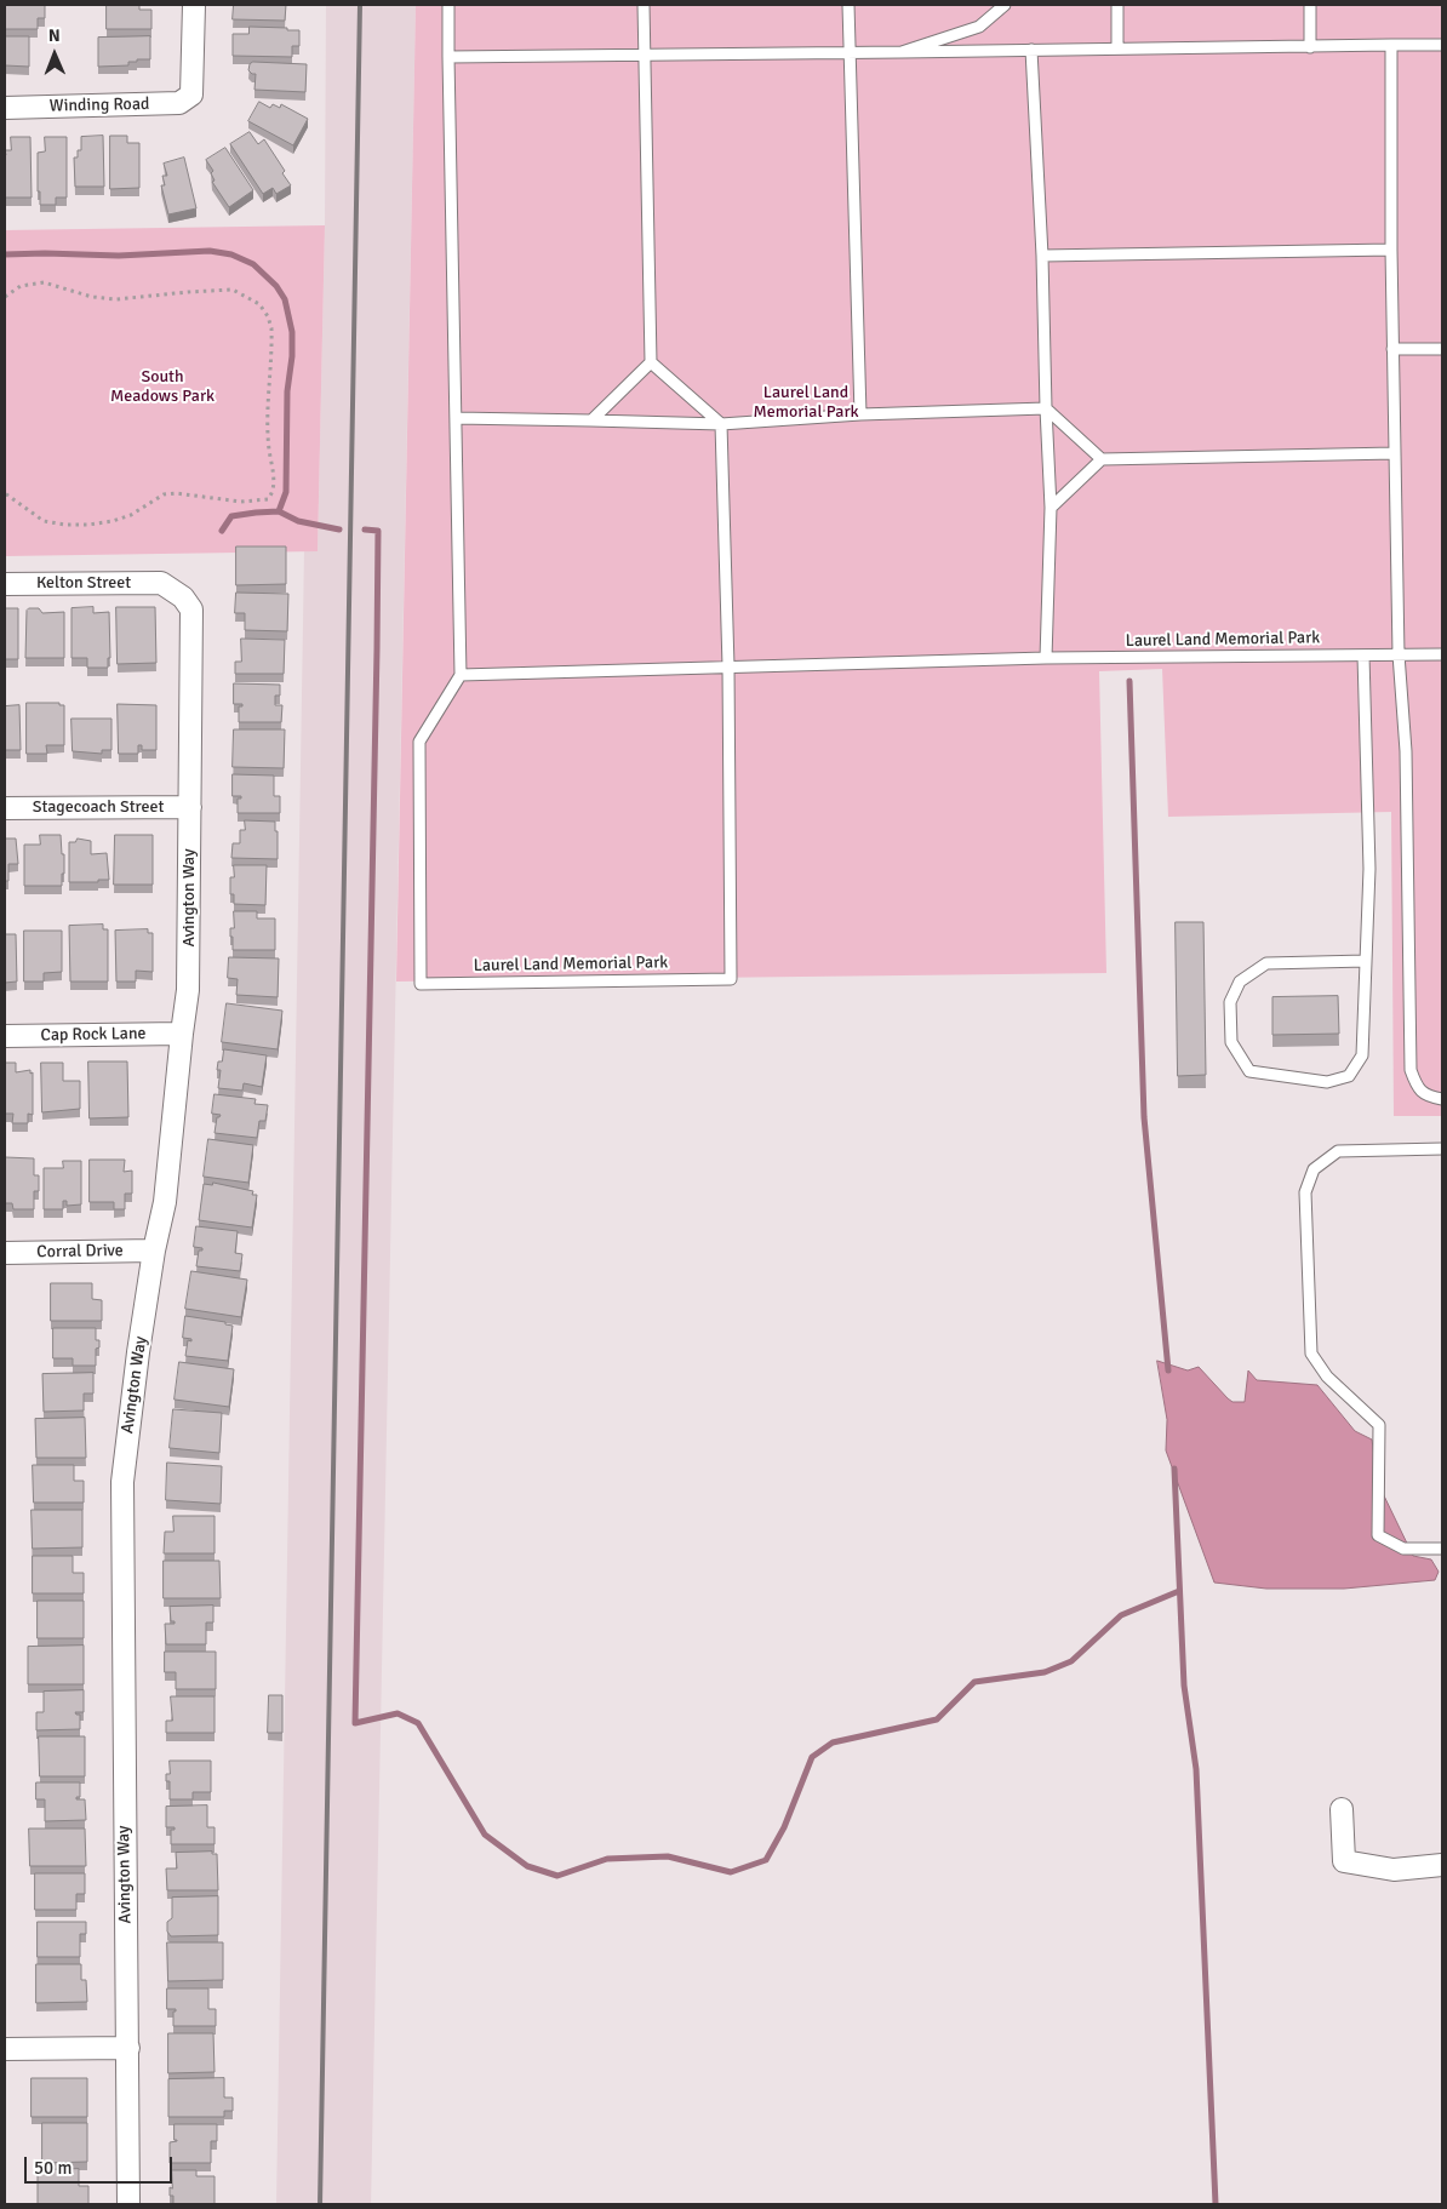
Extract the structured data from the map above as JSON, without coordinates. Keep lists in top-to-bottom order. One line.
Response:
{"streets":{"street":["Winding Road","Kelton Street","Stagecoach Street","Avington Way","Cap Rock Lane","Corral Drive"],"lane":["Laurel Land Memorial Park"]},"crossings":[["Kelton Street","Avington Way"],["Stagecoach Street","Avington Way"],["Avington Way","Cap Rock Lane"],["Avington Way","Corral Drive"]],"parks":["South Meadows Park","Laurel Land Memorial Park"],"scale_bar":"50 m","north":"top"}
